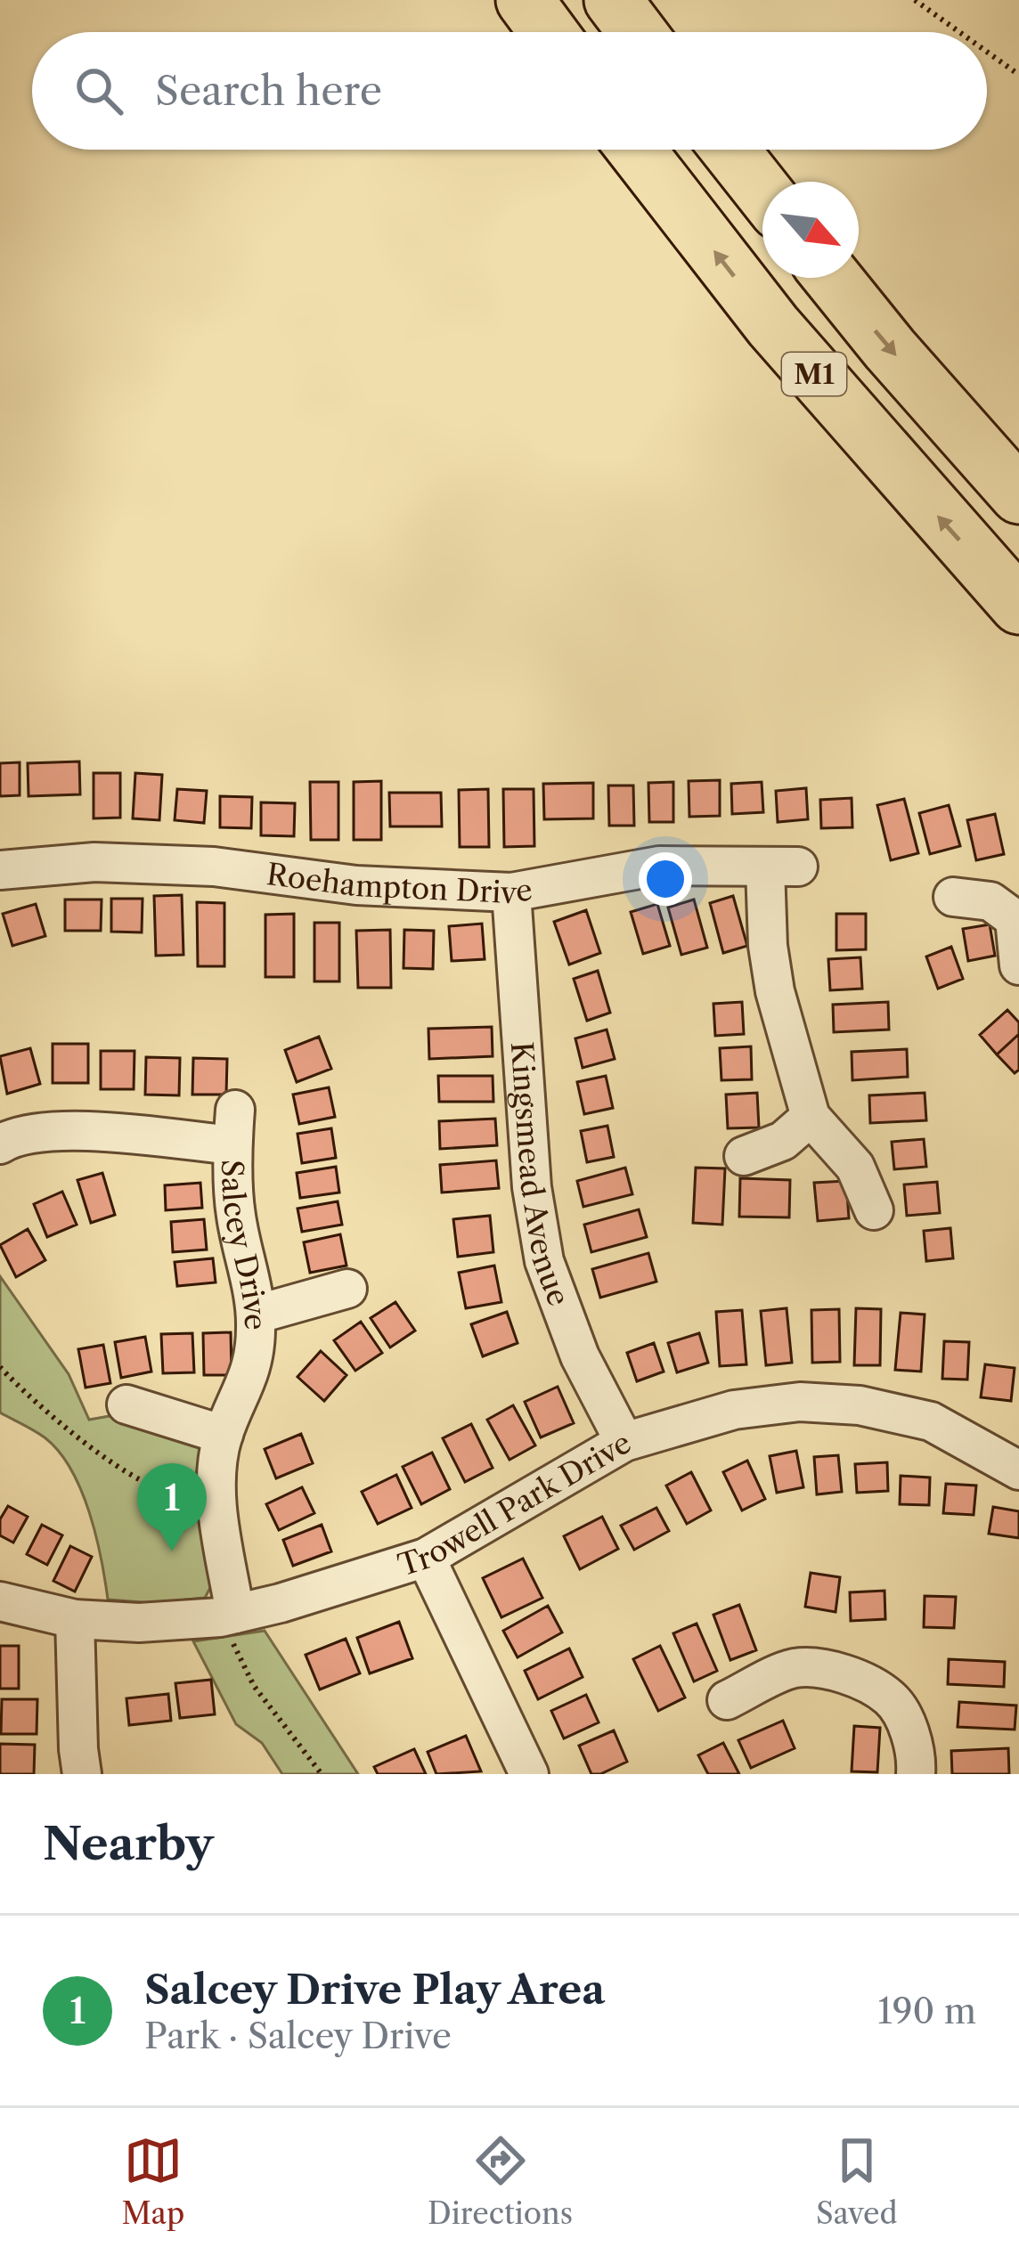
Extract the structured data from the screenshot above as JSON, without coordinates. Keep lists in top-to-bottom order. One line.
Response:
{"streets":{"highway":["M1"],"street":["Roehampton Drive","Kingsmead Avenue","Salcey Drive","Trowell Park Drive"]},"crossings":[["Roehampton Drive","Kingsmead Avenue"],["Kingsmead Avenue","Trowell Park Drive"],["Salcey Drive","Trowell Park Drive"]],"north":"bottom right","page":{"search":"Search here","pins":"1","heading":"Nearby","list":[{"mark":"1","name":"Salcey Drive Play Area","note":"Park · Salcey Drive","value":"190 m"}],"nav":["Map","Directions","Saved"]}}
